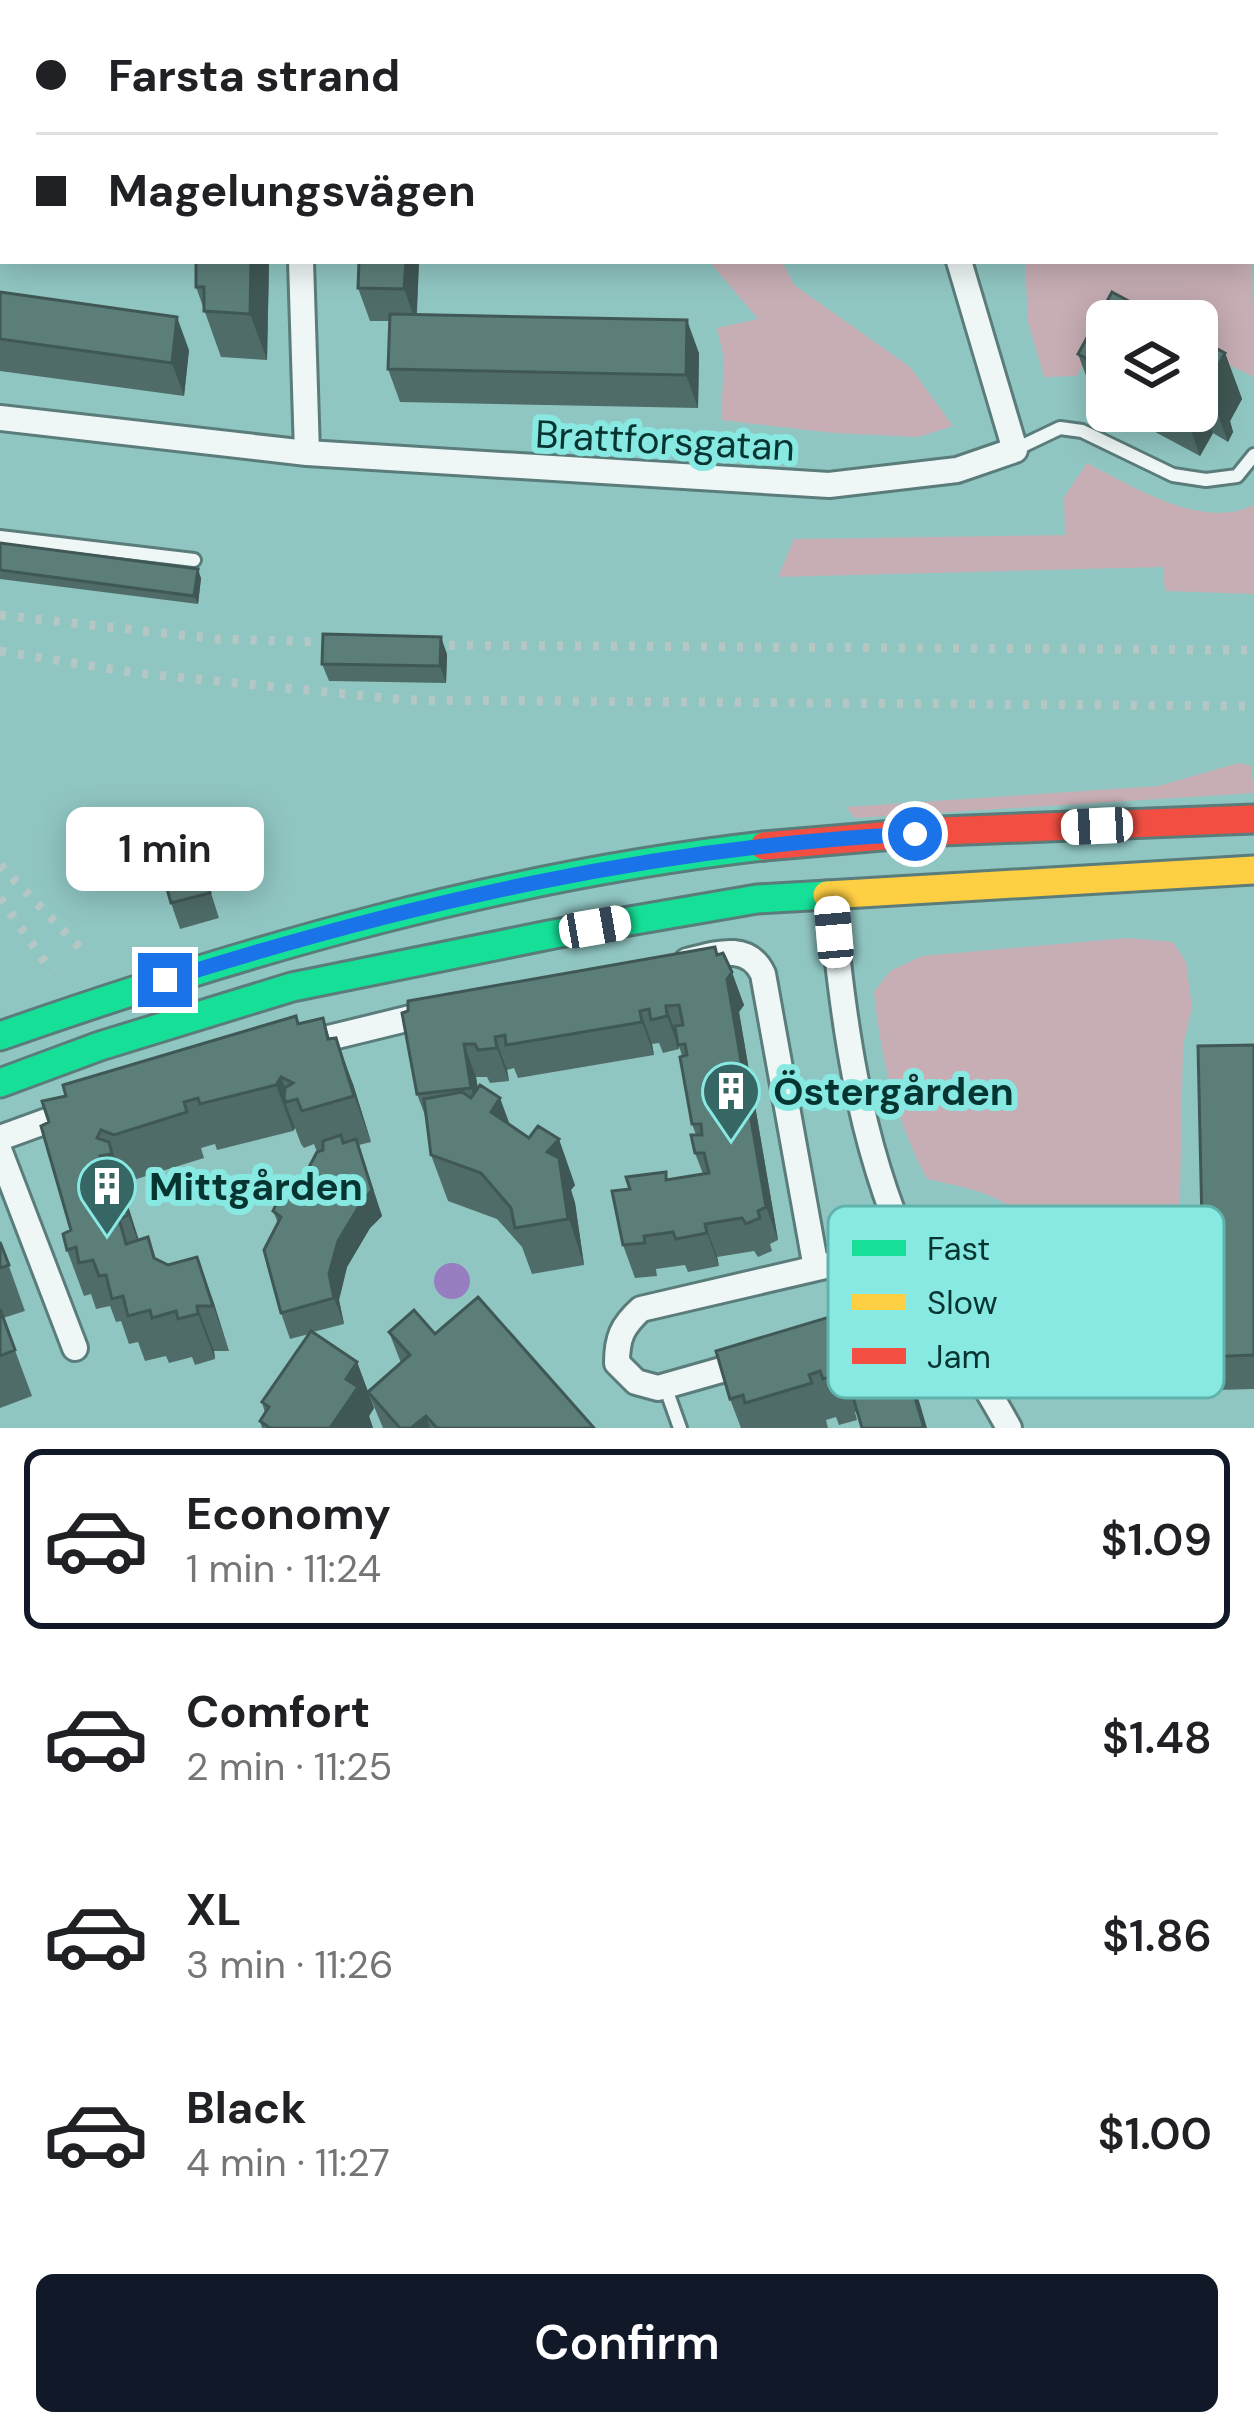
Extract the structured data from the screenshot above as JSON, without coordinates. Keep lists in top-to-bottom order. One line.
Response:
{"streets":{"street":["Brattforsgatan"]},"places":{"building":["Östergården","Mittgården"]},"legend":["Fast","Slow","Jam"],"page":{"banner":["Farsta strand","Magelungsvägen"],"bubble":"1 min","list":[{"name":"Economy","note":"1 min · 11:24","value":"$1.09"},{"name":"Comfort","note":"2 min · 11:25","value":"$1.48"},{"name":"XL","note":"3 min · 11:26","value":"$1.86"},{"name":"Black","note":"4 min · 11:27","value":"$1.00"}],"buttons":"Confirm"}}
